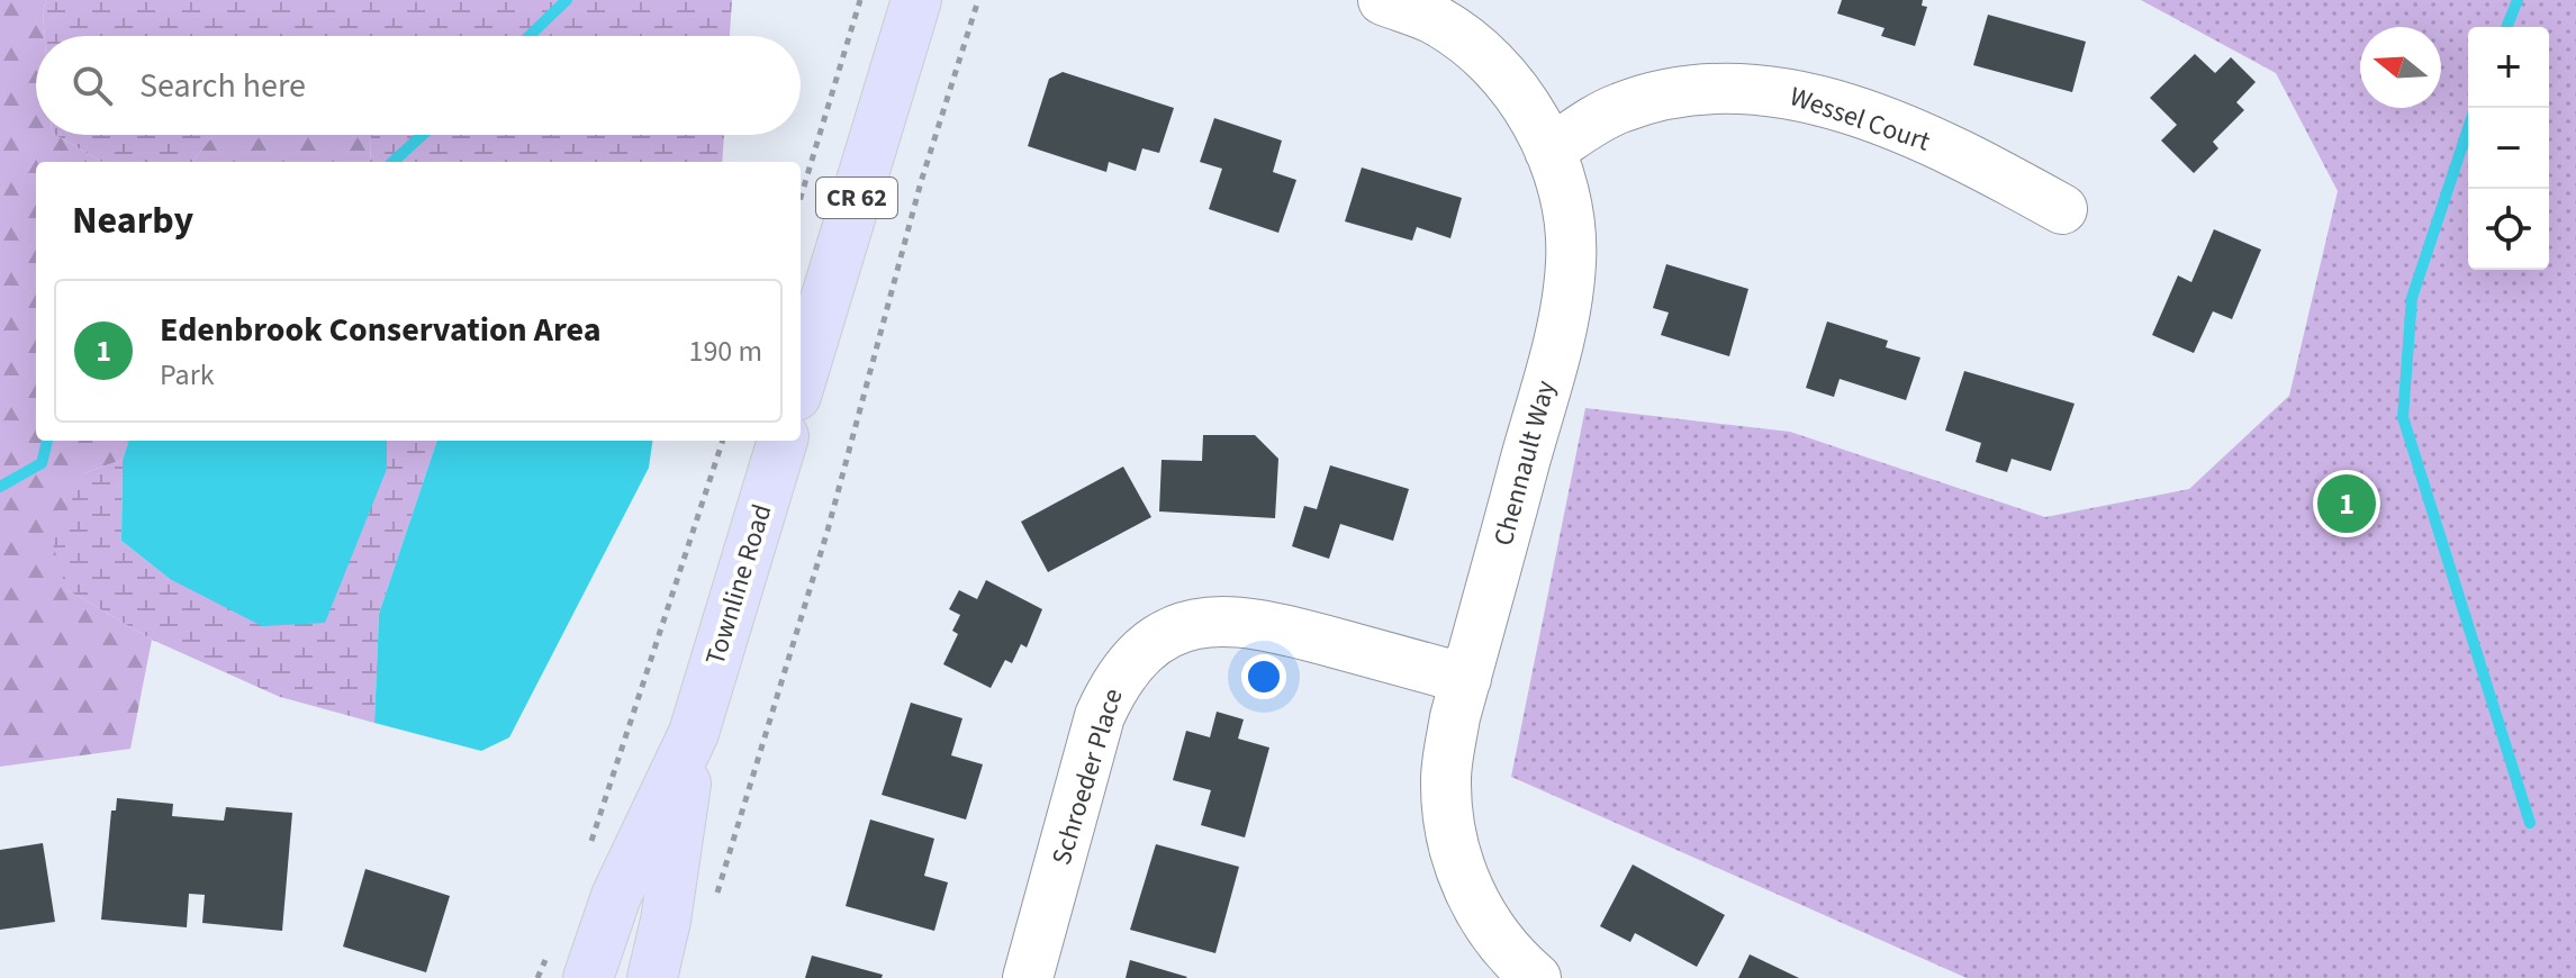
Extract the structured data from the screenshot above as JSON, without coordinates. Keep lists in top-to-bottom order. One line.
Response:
{"streets":{"main road":["CR 62","Townline Road"],"street":["Wessel Court","Chennault Way","Schroeder Place"]},"crossings":[["Wessel Court","Chennault Way"],["Chennault Way","Schroeder Place"]],"north":"left","page":{"map_buttons":["+","−"],"search":"Search here","heading":"Nearby","list":[{"mark":"1","name":"Edenbrook Conservation Area","note":"Park","value":"190 m"}],"pins":"1"}}
